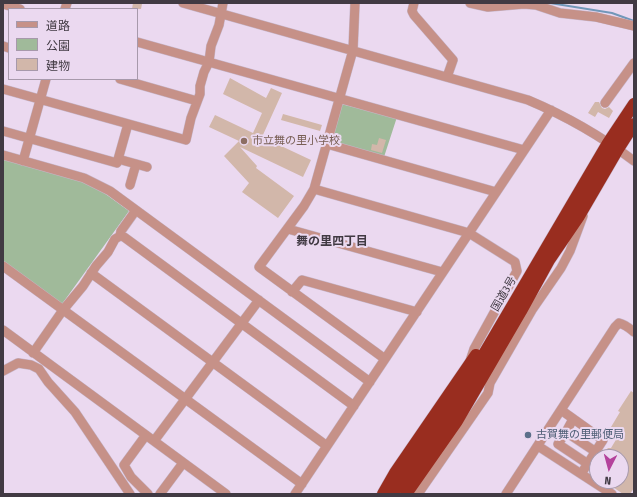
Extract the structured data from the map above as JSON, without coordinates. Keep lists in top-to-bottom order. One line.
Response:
{"streets":{"highway":["国道3号"]},"districts":["舞の里四丁目"],"places":["市立舞の里小学校","古賀舞の里郵便局"],"legend":["道路","公園","建物"],"north":"bottom"}
